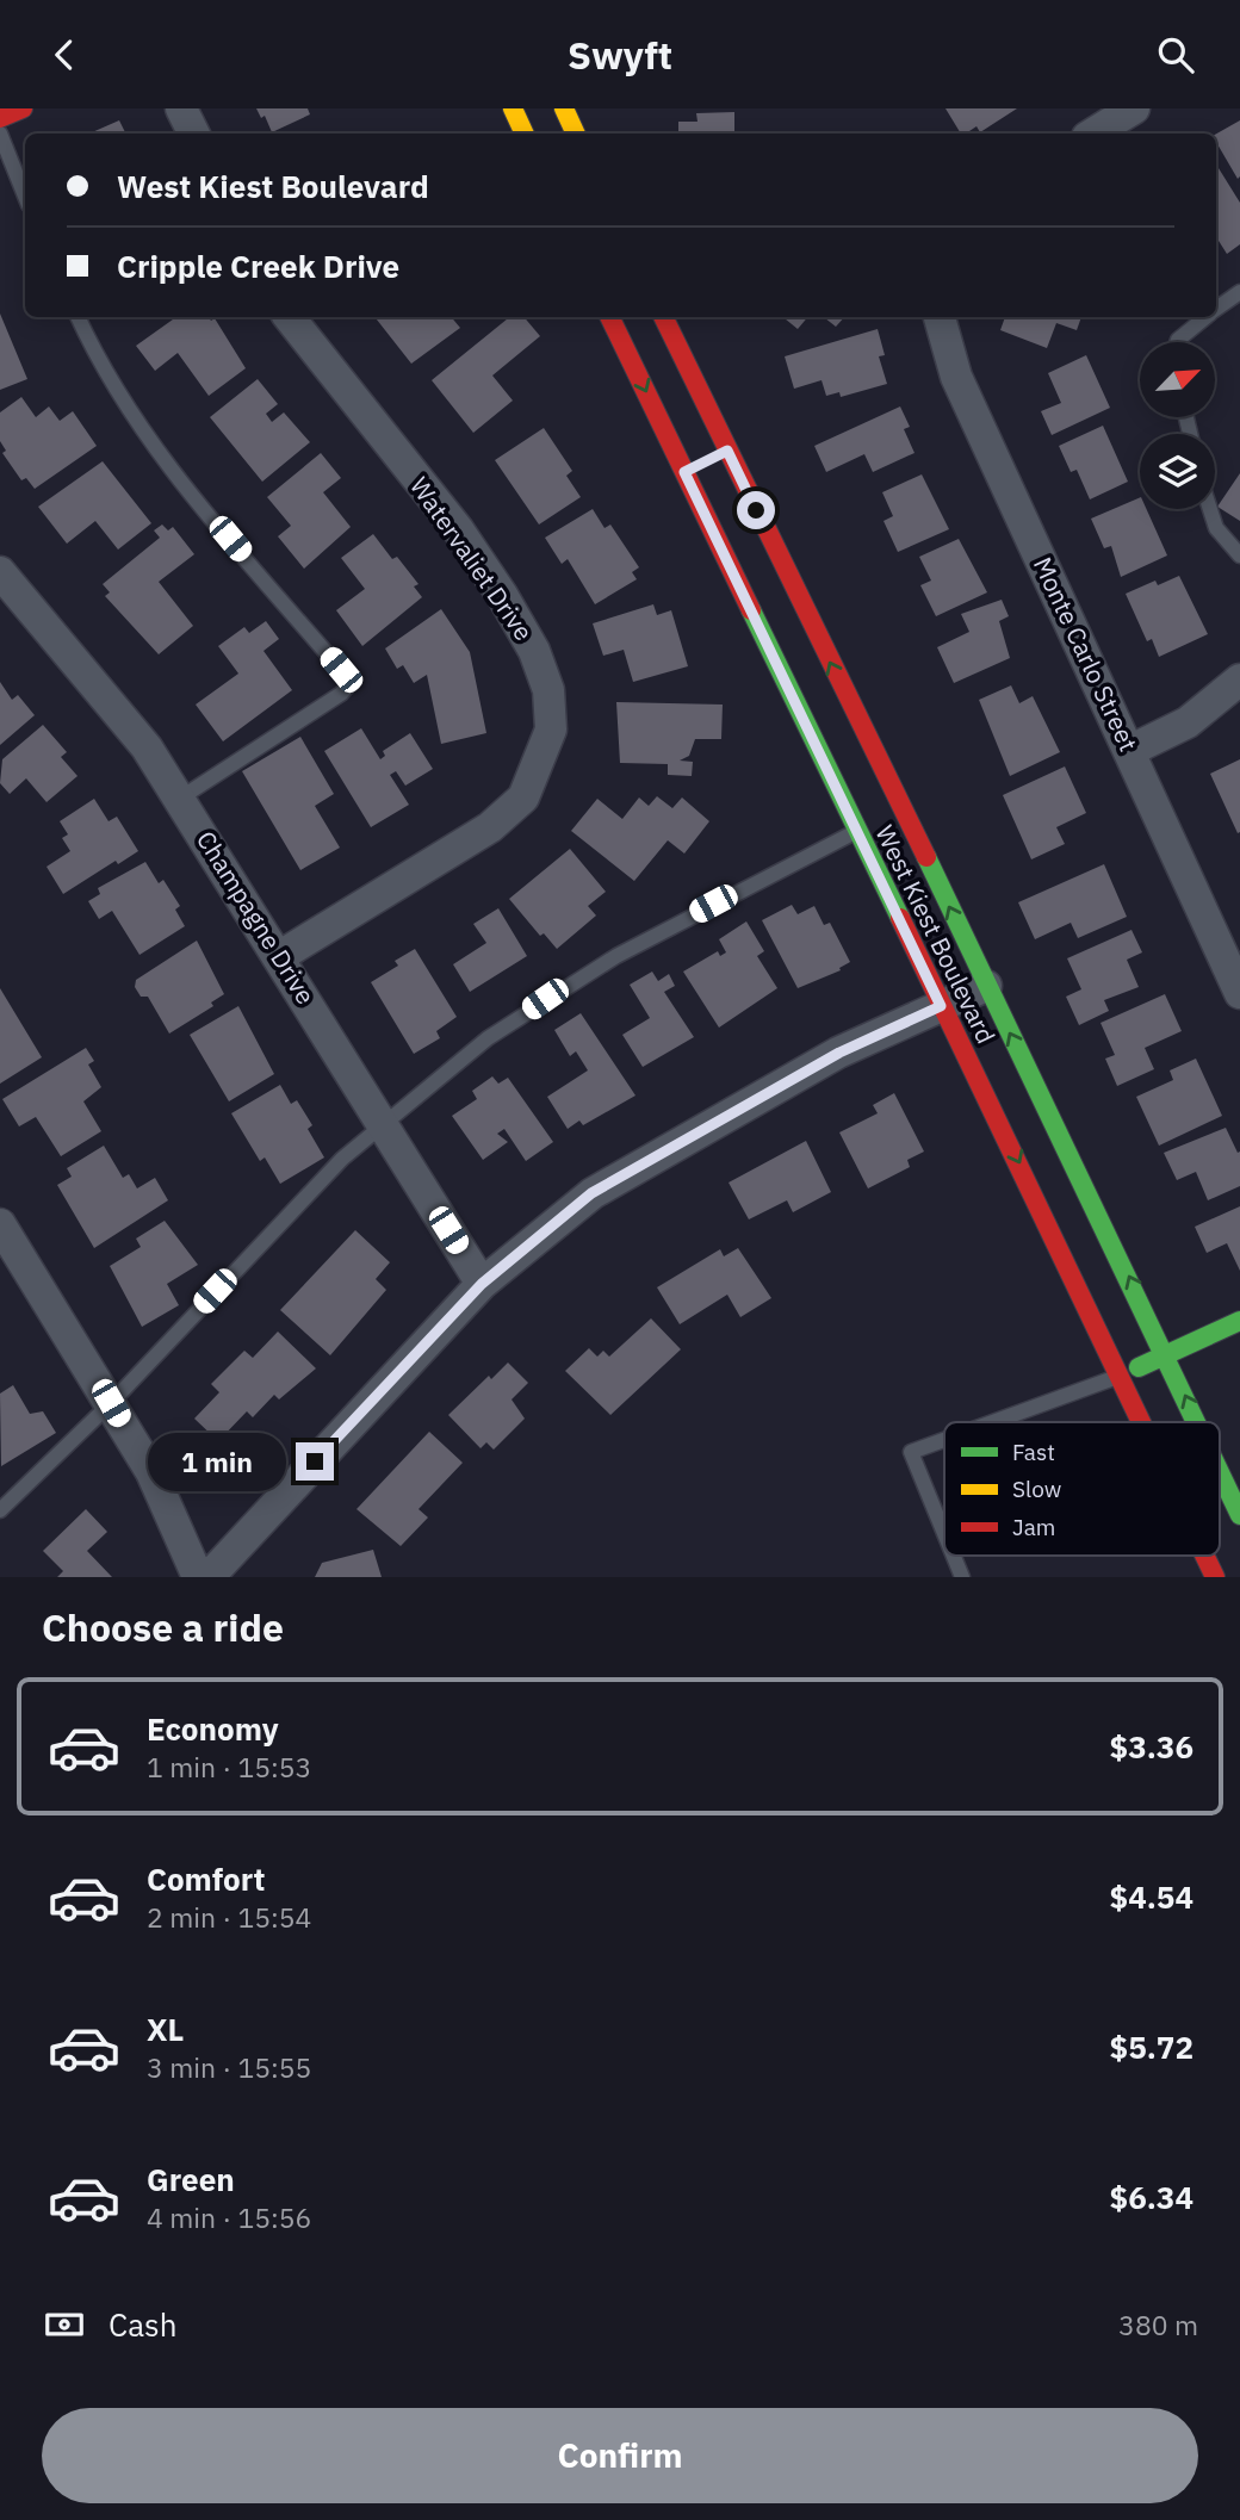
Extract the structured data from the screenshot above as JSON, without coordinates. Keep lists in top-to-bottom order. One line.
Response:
{"streets":{"main road":["West Kiest Boulevard"],"street":["Watervaliet Drive","Monte Carlo Street","Champagne Drive"]},"crossings":[["Watervaliet Drive","Champagne Drive"]],"legend":["Fast","Slow","Jam"],"north":"top right","page":{"header":"Swyft","banner":["West Kiest Boulevard","Cripple Creek Drive"],"bubble":"1 min","heading":"Choose a ride","list":[{"name":"Economy","note":"1 min · 15:53","value":"$3.36"},{"name":"Comfort","note":"2 min · 15:54","value":"$4.54"},{"name":"XL","note":"3 min · 15:55","value":"$5.72"},{"name":"Green","note":"4 min · 15:56","value":"$6.34"}],"pay":["Cash","380 m"],"buttons":"Confirm"}}
